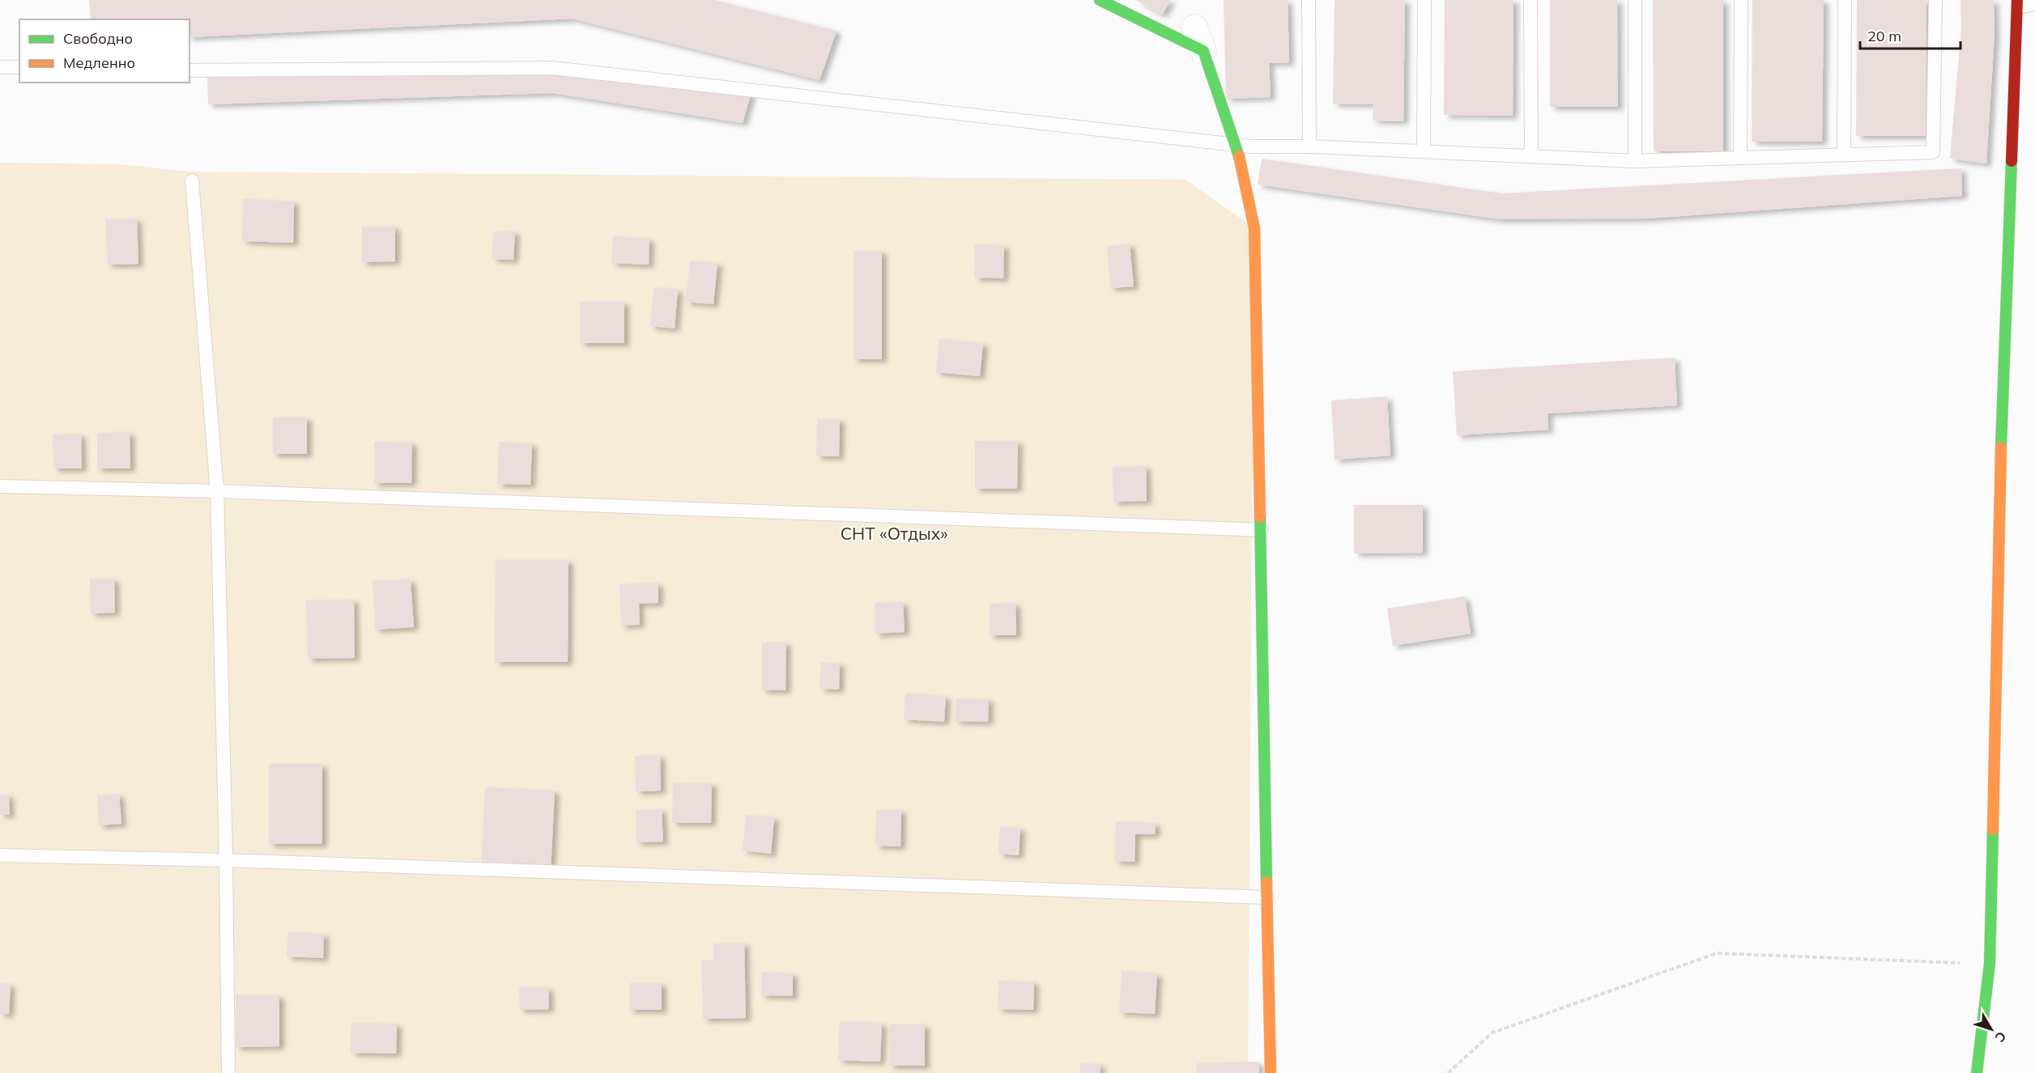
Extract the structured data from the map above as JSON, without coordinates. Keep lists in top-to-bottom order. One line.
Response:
{"parks":["СНТ «Отдых»"],"legend":["Свободно","Медленно"],"scale_bar":"20 m","north":"bottom right"}
